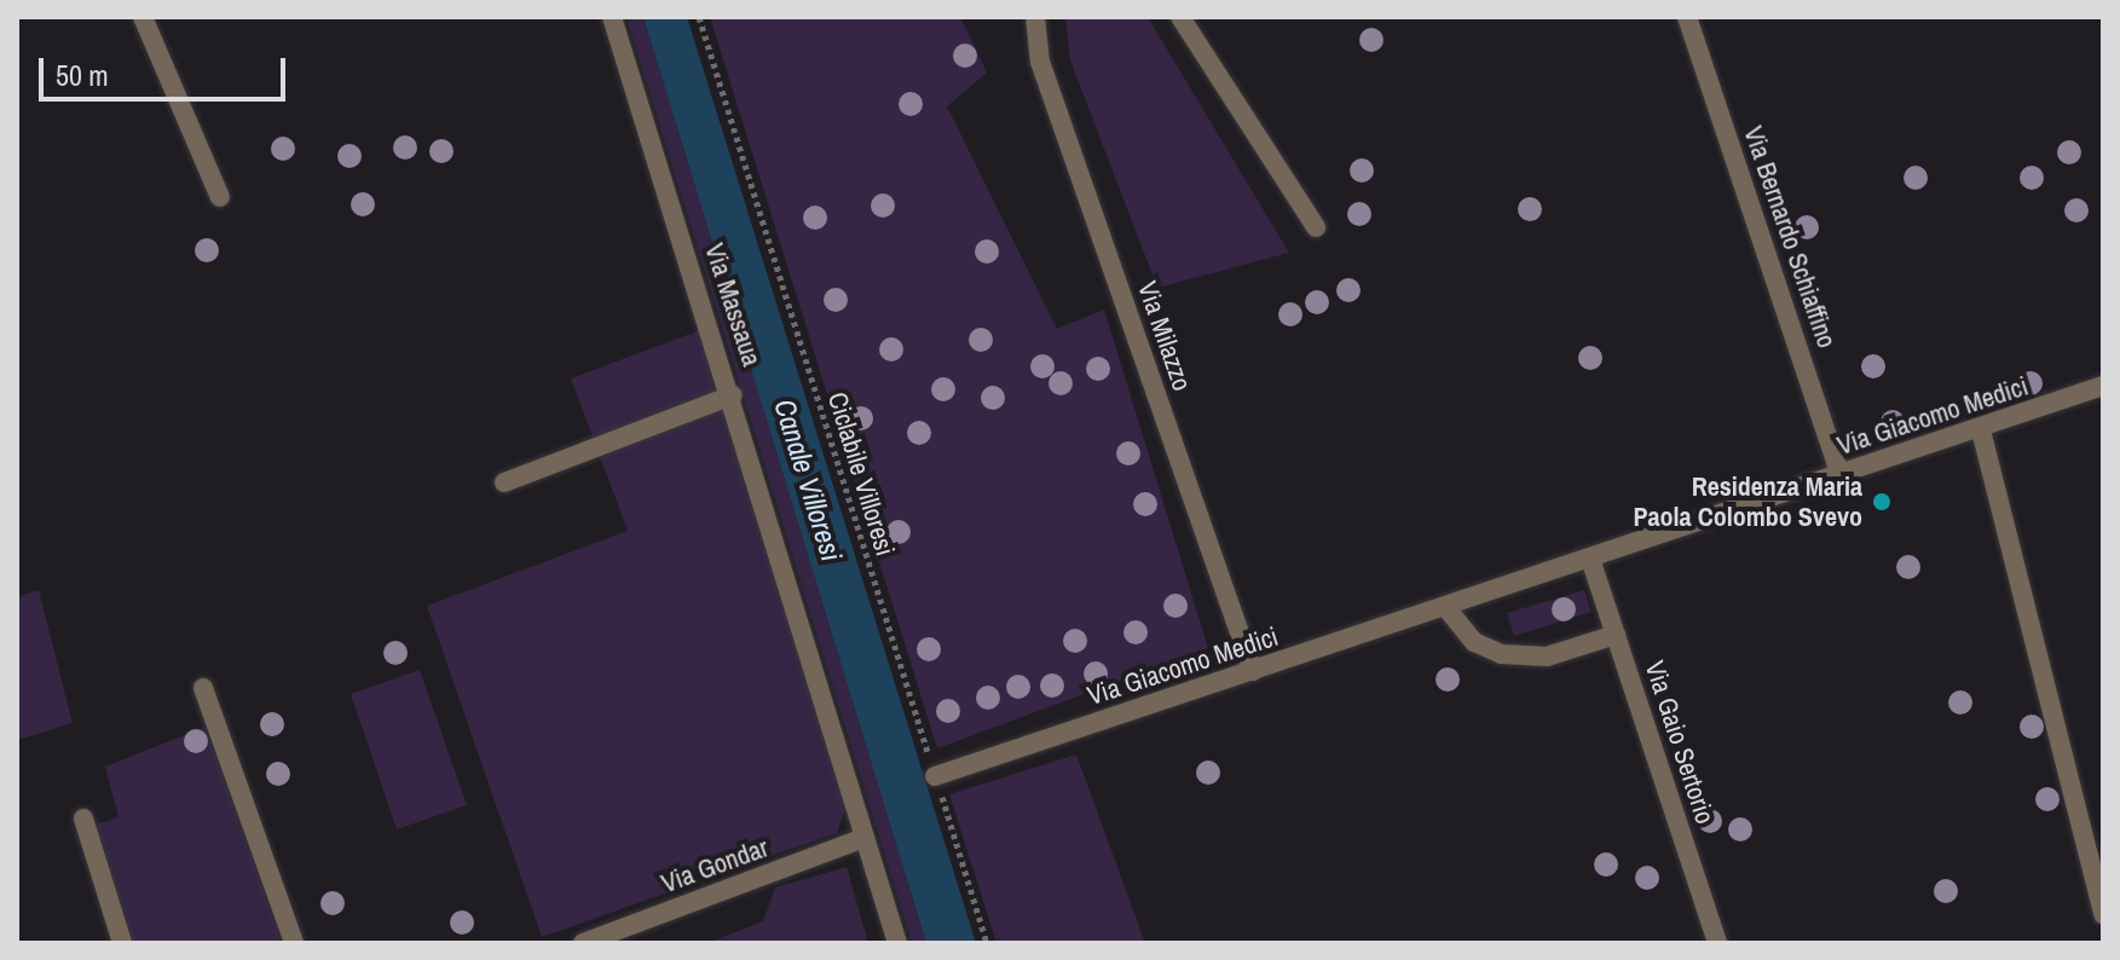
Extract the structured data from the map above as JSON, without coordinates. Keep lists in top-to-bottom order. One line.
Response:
{"streets":{"street":["Via Bernardo Schiaffino","Via Massaua","Via Milazzo","Via Giacomo Medici","Via Gaio Sertorio","Via Gondar"],"path":["Ciclabile Villoresi"]},"crossings":[["Via Bernardo Schiaffino","Via Giacomo Medici"],["Via Massaua","Via Gondar"],["Via Milazzo","Via Giacomo Medici"],["Via Giacomo Medici","Ciclabile Villoresi"],["Via Giacomo Medici","Via Gaio Sertorio"]],"water":["Canale Villoresi"],"places":["Residenza Maria Paola Colombo Svevo"],"scale_bar":"50 m"}
